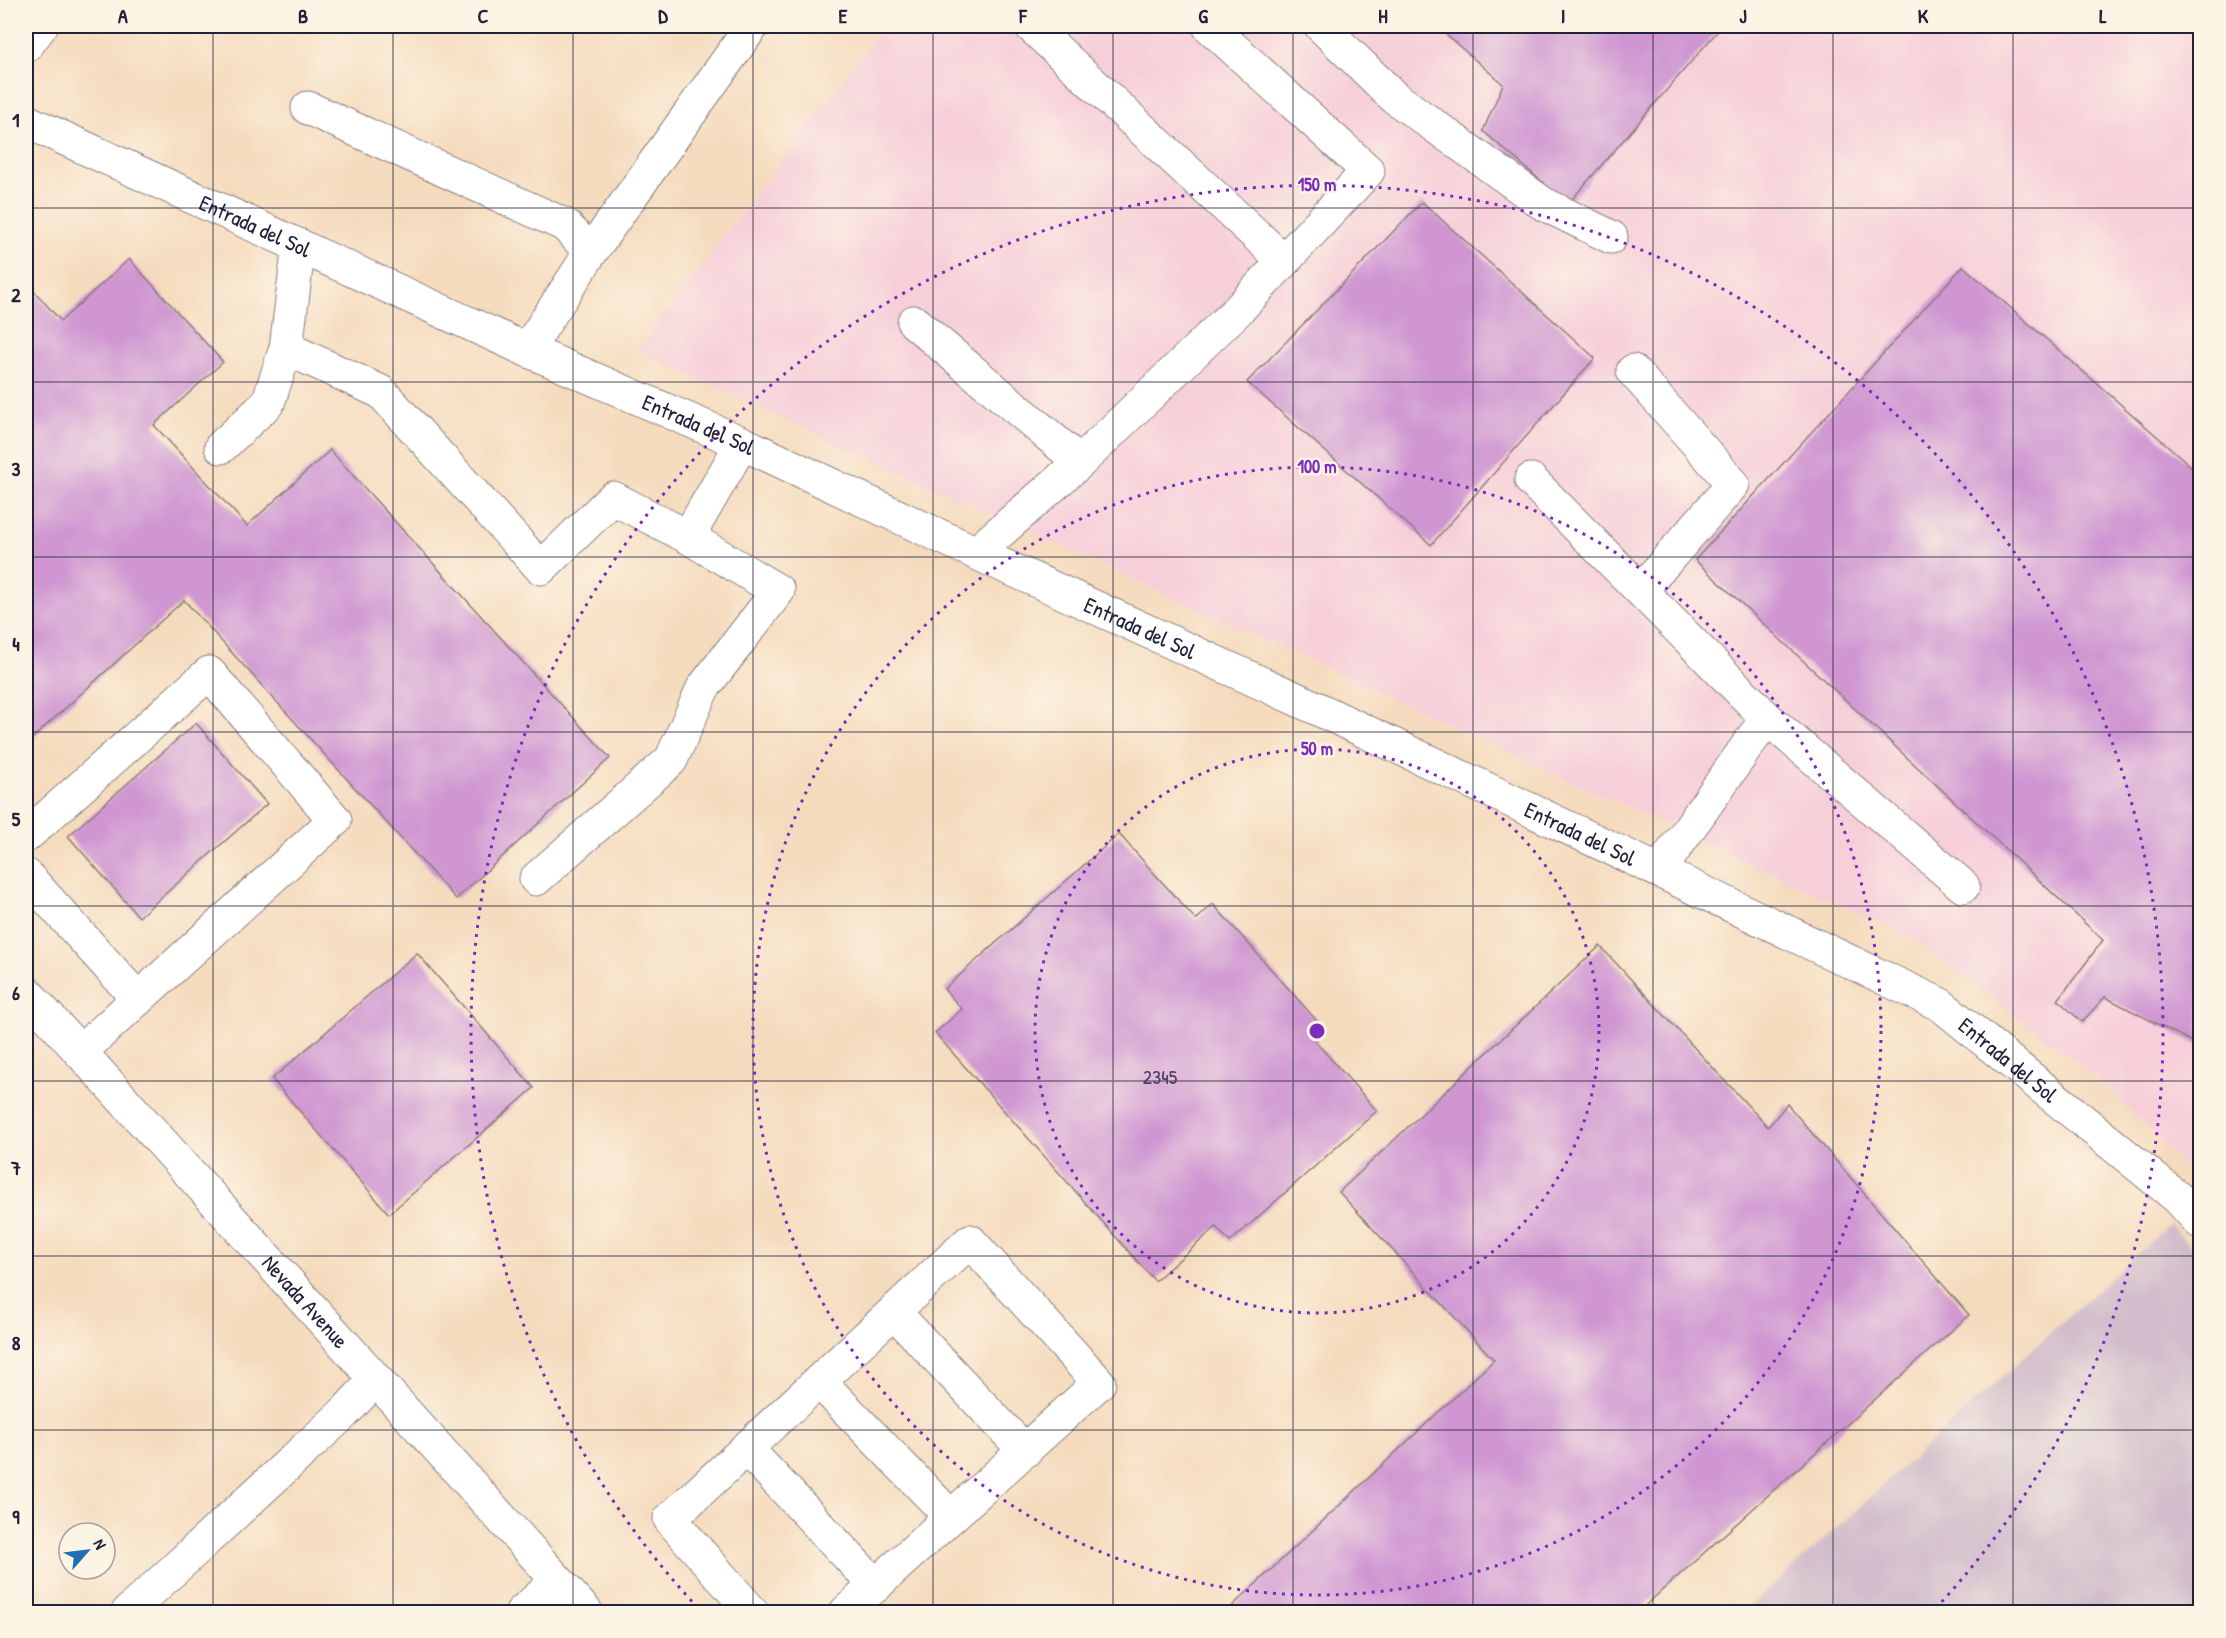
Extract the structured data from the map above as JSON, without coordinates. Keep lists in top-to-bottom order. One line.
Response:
{"streets":{"street":["Entrada del Sol","Nevada Avenue"]},"house_numbers":["2345"],"north":"top right","grid":{"columns":["A","B","C","D","E","F","G","H","I","J","K","L"],"rows":["1","2","3","4","5","6","7","8","9"]},"rings":["150 m","100 m","50 m"]}
